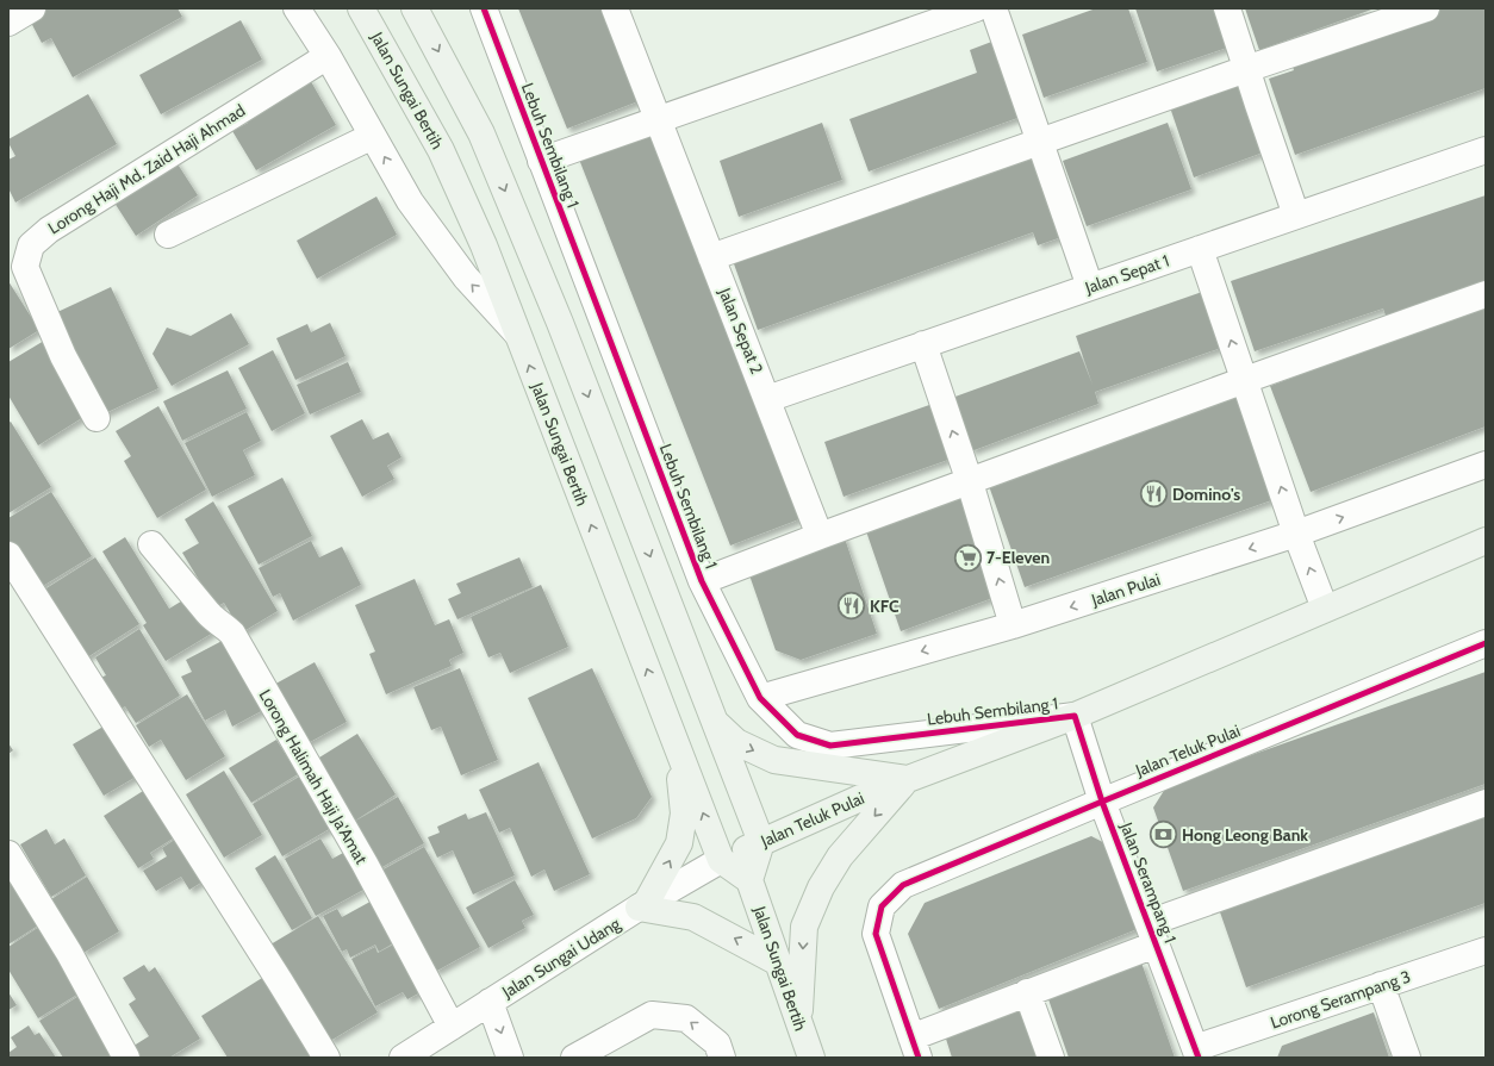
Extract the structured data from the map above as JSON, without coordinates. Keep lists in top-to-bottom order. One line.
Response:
{"streets":{"main road":["Jalan Sungai Bertih","Jalan Teluk Pulai"],"street":["Lebuh Sembilang 1","Lorong Haji Md. Zaid Haji Ahmad","Jalan Sepat 1","Jalan Sepat 2","Jalan Pulai","Lorong Halimah Haji Ja'Amat","Jalan Serampang 1","Jalan Sungai Udang","Lorong Serampang 3"]},"crossings":[["Jalan Sungai Bertih","Jalan Teluk Pulai"],["Jalan Sungai Bertih","Jalan Sungai Udang"],["Lebuh Sembilang 1","Jalan Pulai"],["Lebuh Sembilang 1","Jalan Teluk Pulai"],["Lebuh Sembilang 1","Jalan Serampang 1"],["Jalan Sepat 1","Jalan Sepat 2"],["Jalan Teluk Pulai","Jalan Serampang 1"],["Jalan Teluk Pulai","Jalan Sungai Udang"],["Lorong Halimah Haji Ja'Amat","Jalan Sungai Udang"],["Jalan Serampang 1","Lorong Serampang 3"]],"places":{"restaurant":["Domino's","KFC"],"supermarket":["7-Eleven"],"bank":["Hong Leong Bank"]}}
